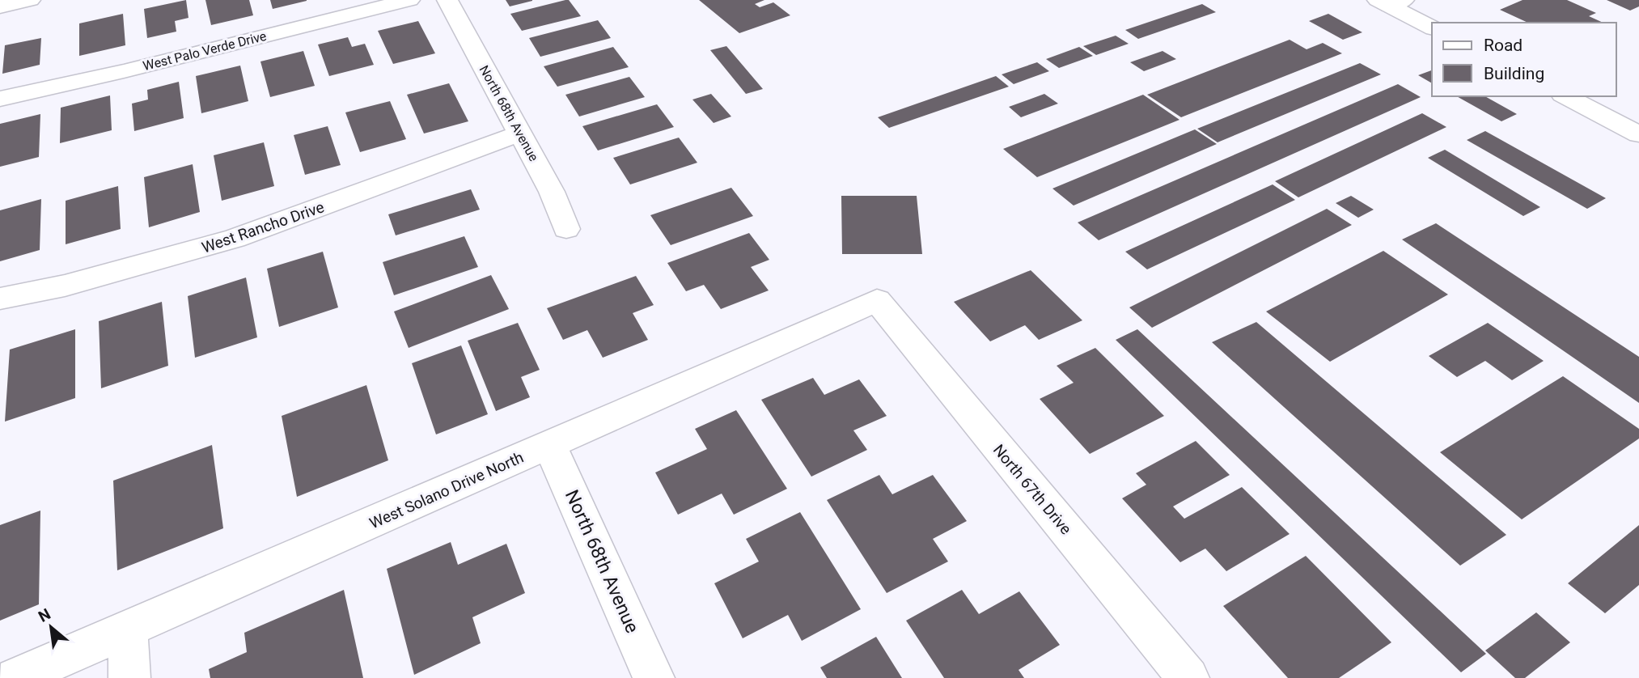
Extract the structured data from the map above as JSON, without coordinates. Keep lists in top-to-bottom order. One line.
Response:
{"streets":{"street":["West Palo Verde Drive","North 68th Avenue","West Rancho Drive","North 67th Drive","West Solano Drive North"]},"crossings":[["North 68th Avenue","West Rancho Drive"],["North 68th Avenue","West Solano Drive North"],["North 67th Drive","West Solano Drive North"]],"legend":["Road","Building"],"north":"top left"}
